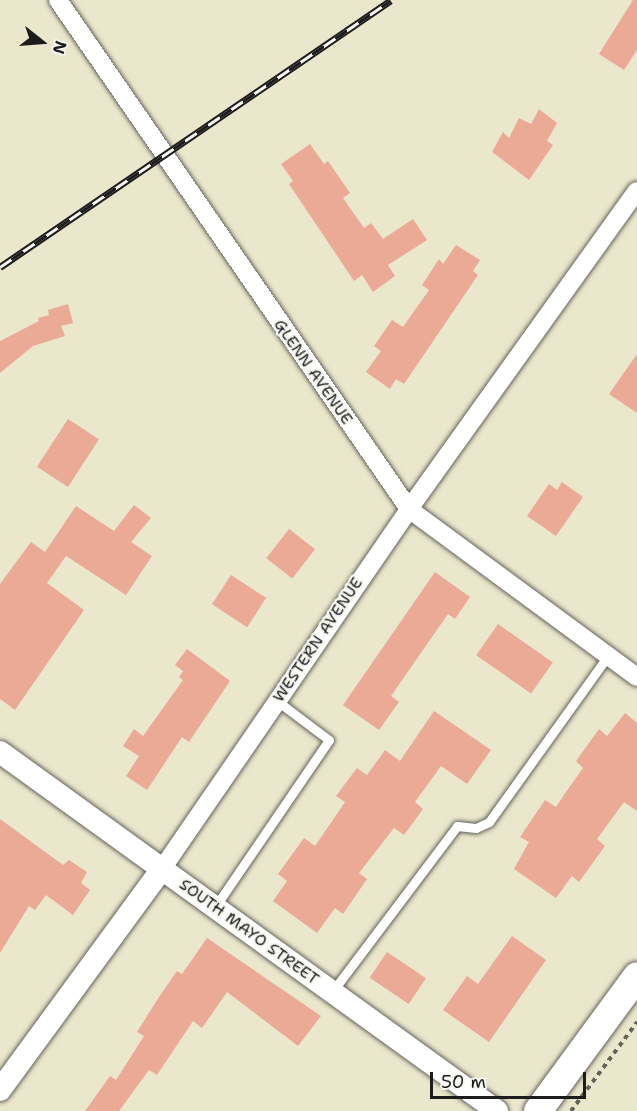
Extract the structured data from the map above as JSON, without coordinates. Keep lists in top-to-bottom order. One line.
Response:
{"streets":{"street":["GLENN AVENUE","WESTERN AVENUE","SOUTH MAYO STREET"]},"crossings":[["GLENN AVENUE","WESTERN AVENUE"],["WESTERN AVENUE","SOUTH MAYO STREET"]],"scale_bar":"50 m","north":"right"}
